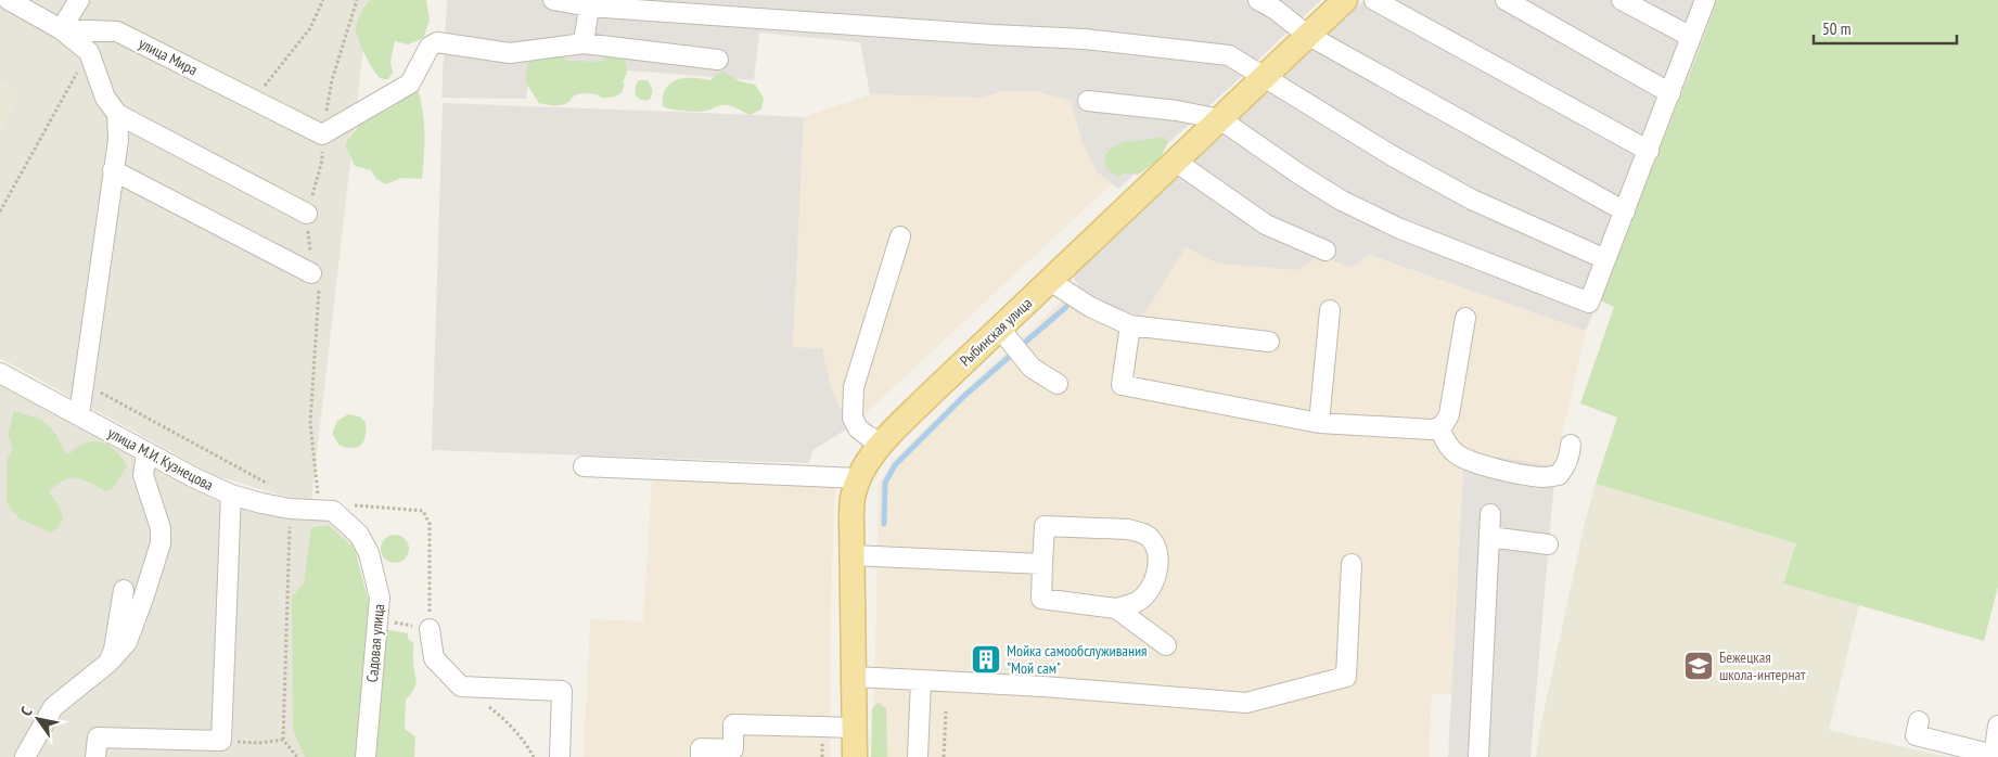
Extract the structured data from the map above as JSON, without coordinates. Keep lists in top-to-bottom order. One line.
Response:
{"streets":{"main road":["Рыбинская улица"],"street":["улица Мира","улица М.И. Кузнецова","Садовая улица"]},"crossings":[["улица М.И. Кузнецова","Садовая улица"]],"places":{"building":["Мойка самообслуживания \"Мой сам\""],"school or university":["Бежецкая школа-интернат"]},"scale_bar":"50 m","north":"top left"}
